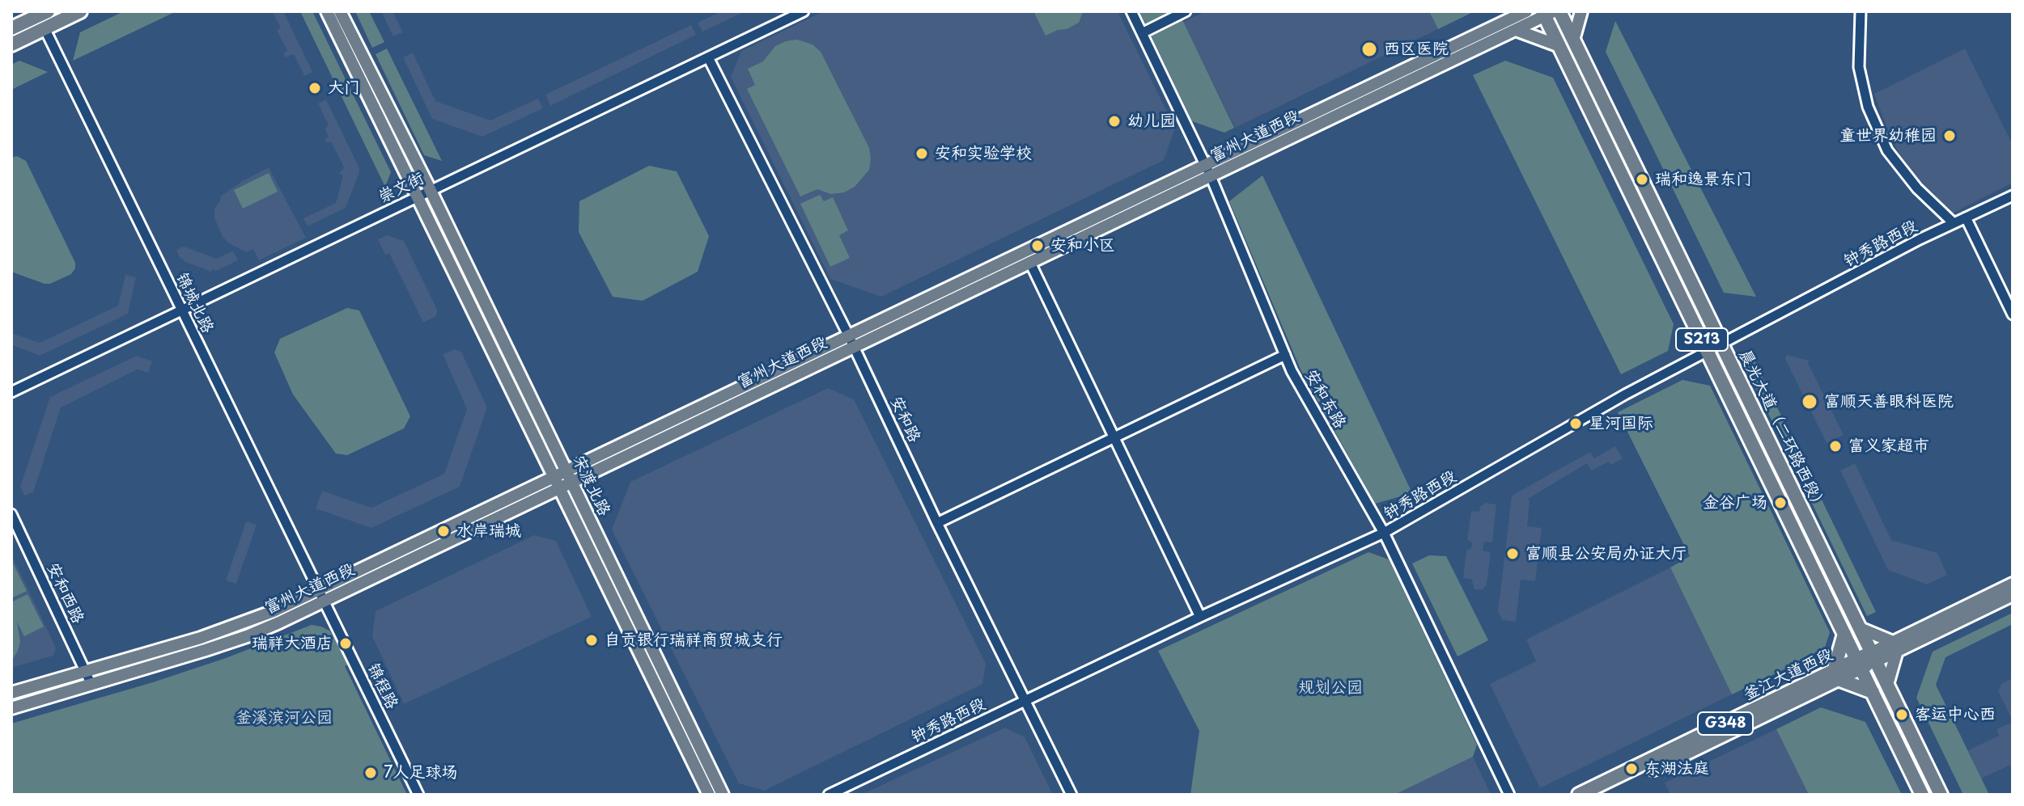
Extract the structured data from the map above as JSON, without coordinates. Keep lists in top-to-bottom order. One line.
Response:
{"streets":{"highway":["S213","晨光大道（二环路西段）","釜江大道西段","G348"],"main road":["富州大道西段","宋渡北路"],"street":["崇文街","钟秀路西段","锦城北路","安和东路","安和路","安和西路","锦程路"]},"crossings":[["富州大道西段","锦城北路"],["富州大道西段","安和东路"],["富州大道西段","安和路"],["富州大道西段","晨光大道（二环路西段）"],["富州大道西段","宋渡北路"],["富州大道西段","安和西路"],["富州大道西段","锦程路"],["崇文街","锦城北路"],["崇文街","安和路"],["崇文街","宋渡北路"],["钟秀路西段","安和东路"],["钟秀路西段","安和路"],["钟秀路西段","晨光大道（二环路西段）"],["锦城北路","锦程路"],["晨光大道（二环路西段）","釜江大道西段"]],"parks":["规划公园","釜溪滨河公园"],"places":["西区医院","大门","幼儿园","童世界幼稚园","安和实验学校","瑞和逸景东门","安和小区","富顺天善眼科医院","星河国际","富义家超市","金谷广场","水岸瑞城","富顺县公安局办证大厅","自贡银行瑞祥商贸城支行","瑞祥大酒店","客运中心西","东湖法庭","7人足球场"]}
